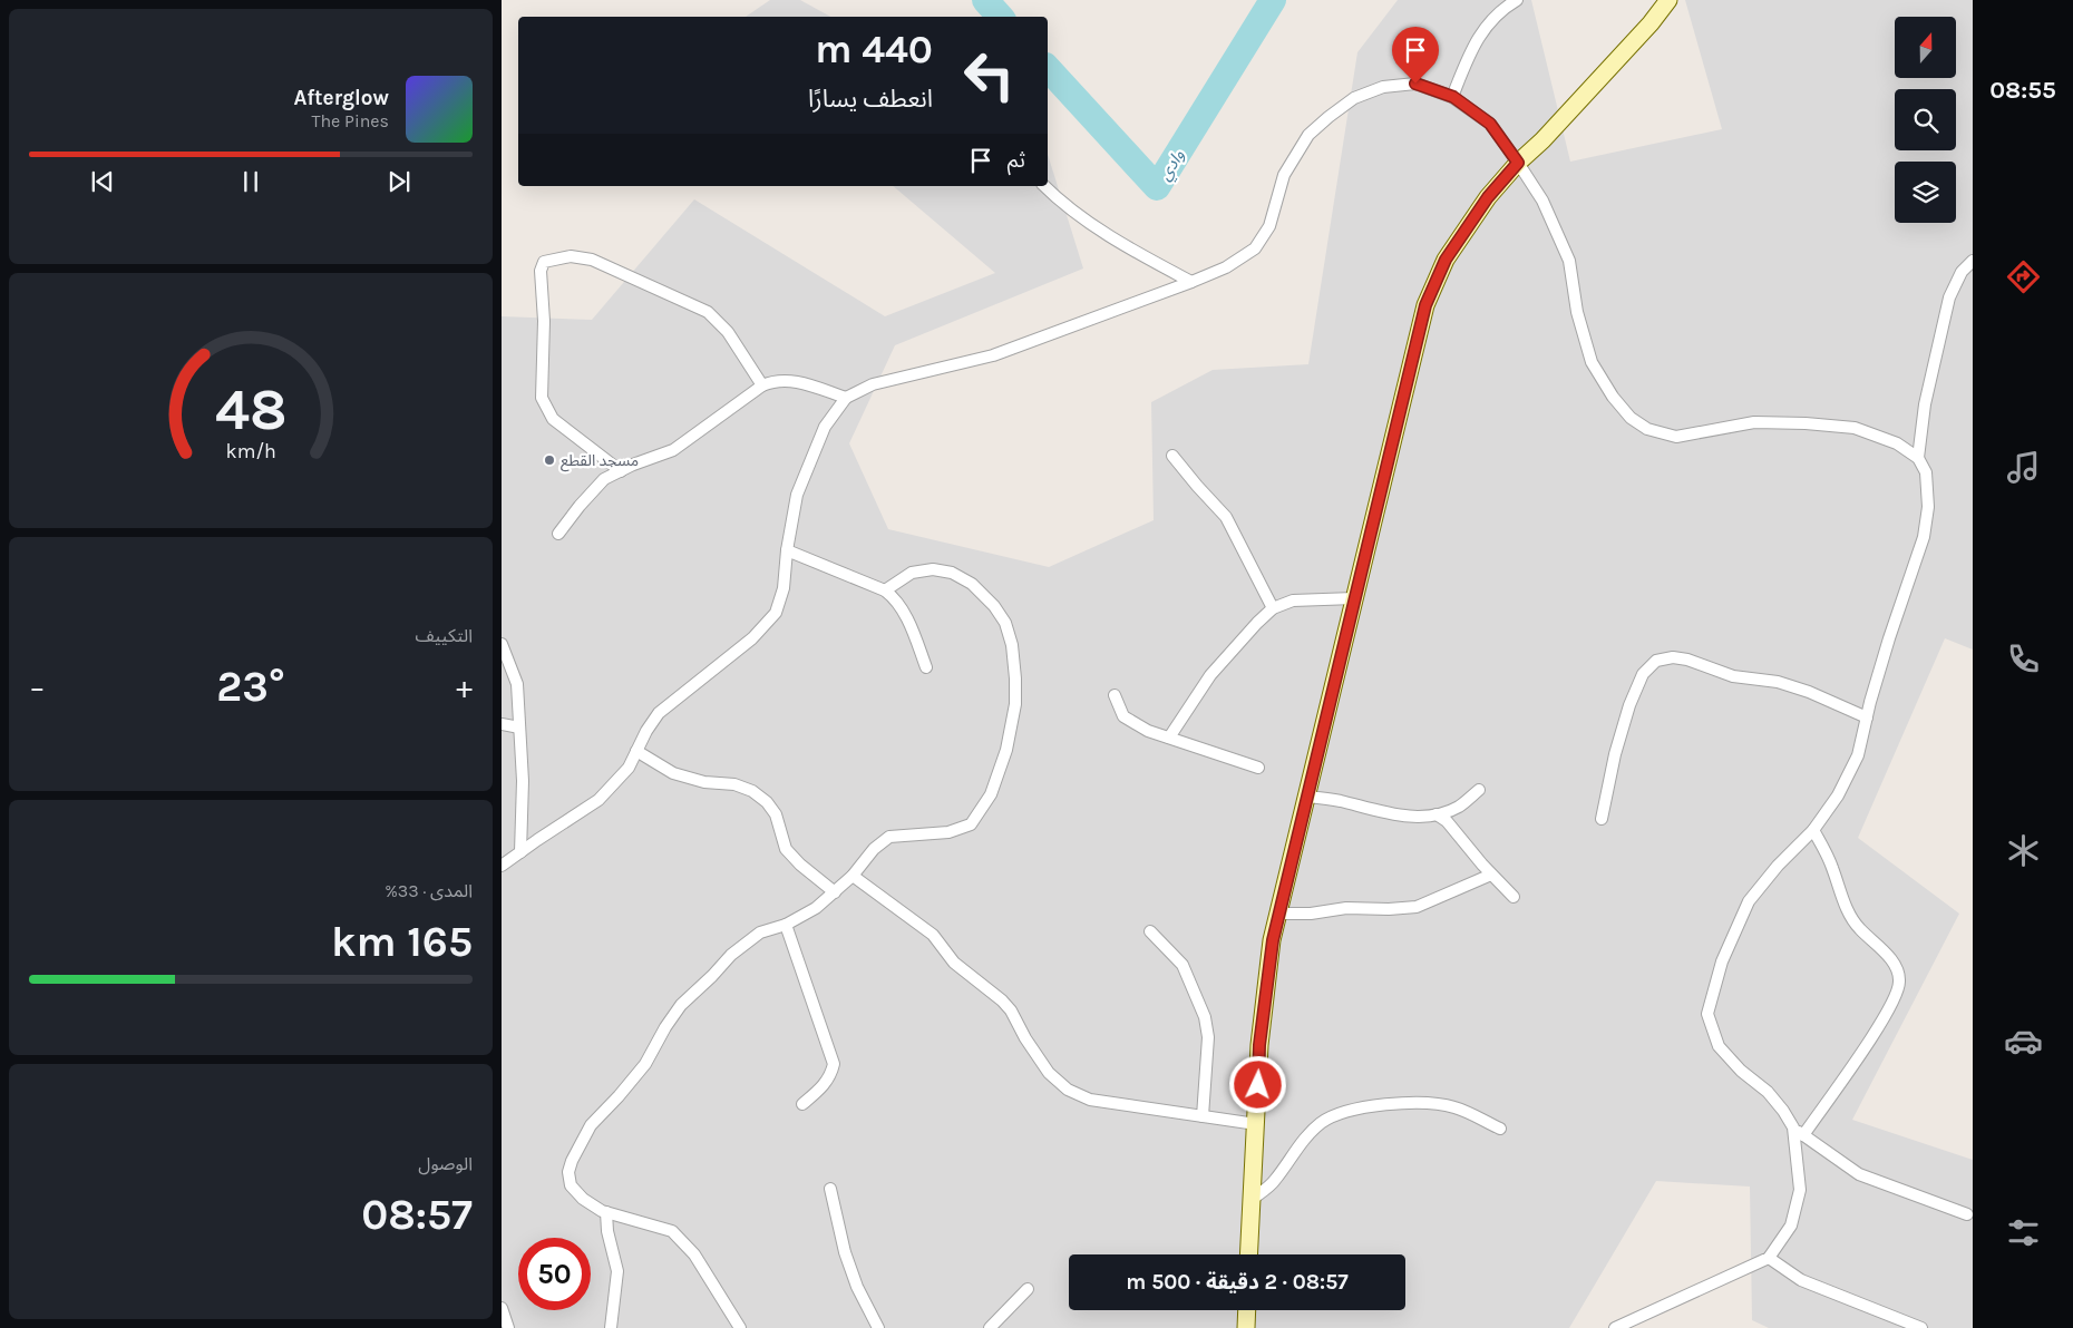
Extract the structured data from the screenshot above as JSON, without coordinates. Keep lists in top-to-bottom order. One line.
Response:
{"water":["وادي"],"places":["مسجد القطع"],"north":"top","page":{"tabs":"08:55","turn":["440 m","انعطف يسارًا"],"song":["Afterglow","The Pines"],"then":"ثم","tile":["التكييف",["المدى · 33%","165 km"],["الوصول","08:57"]],"heat":["−","23°","+"],"limit":"50","trip":"08:57 · 2 دقيقة · 500 m","gauge":["48","km/h"]}}
